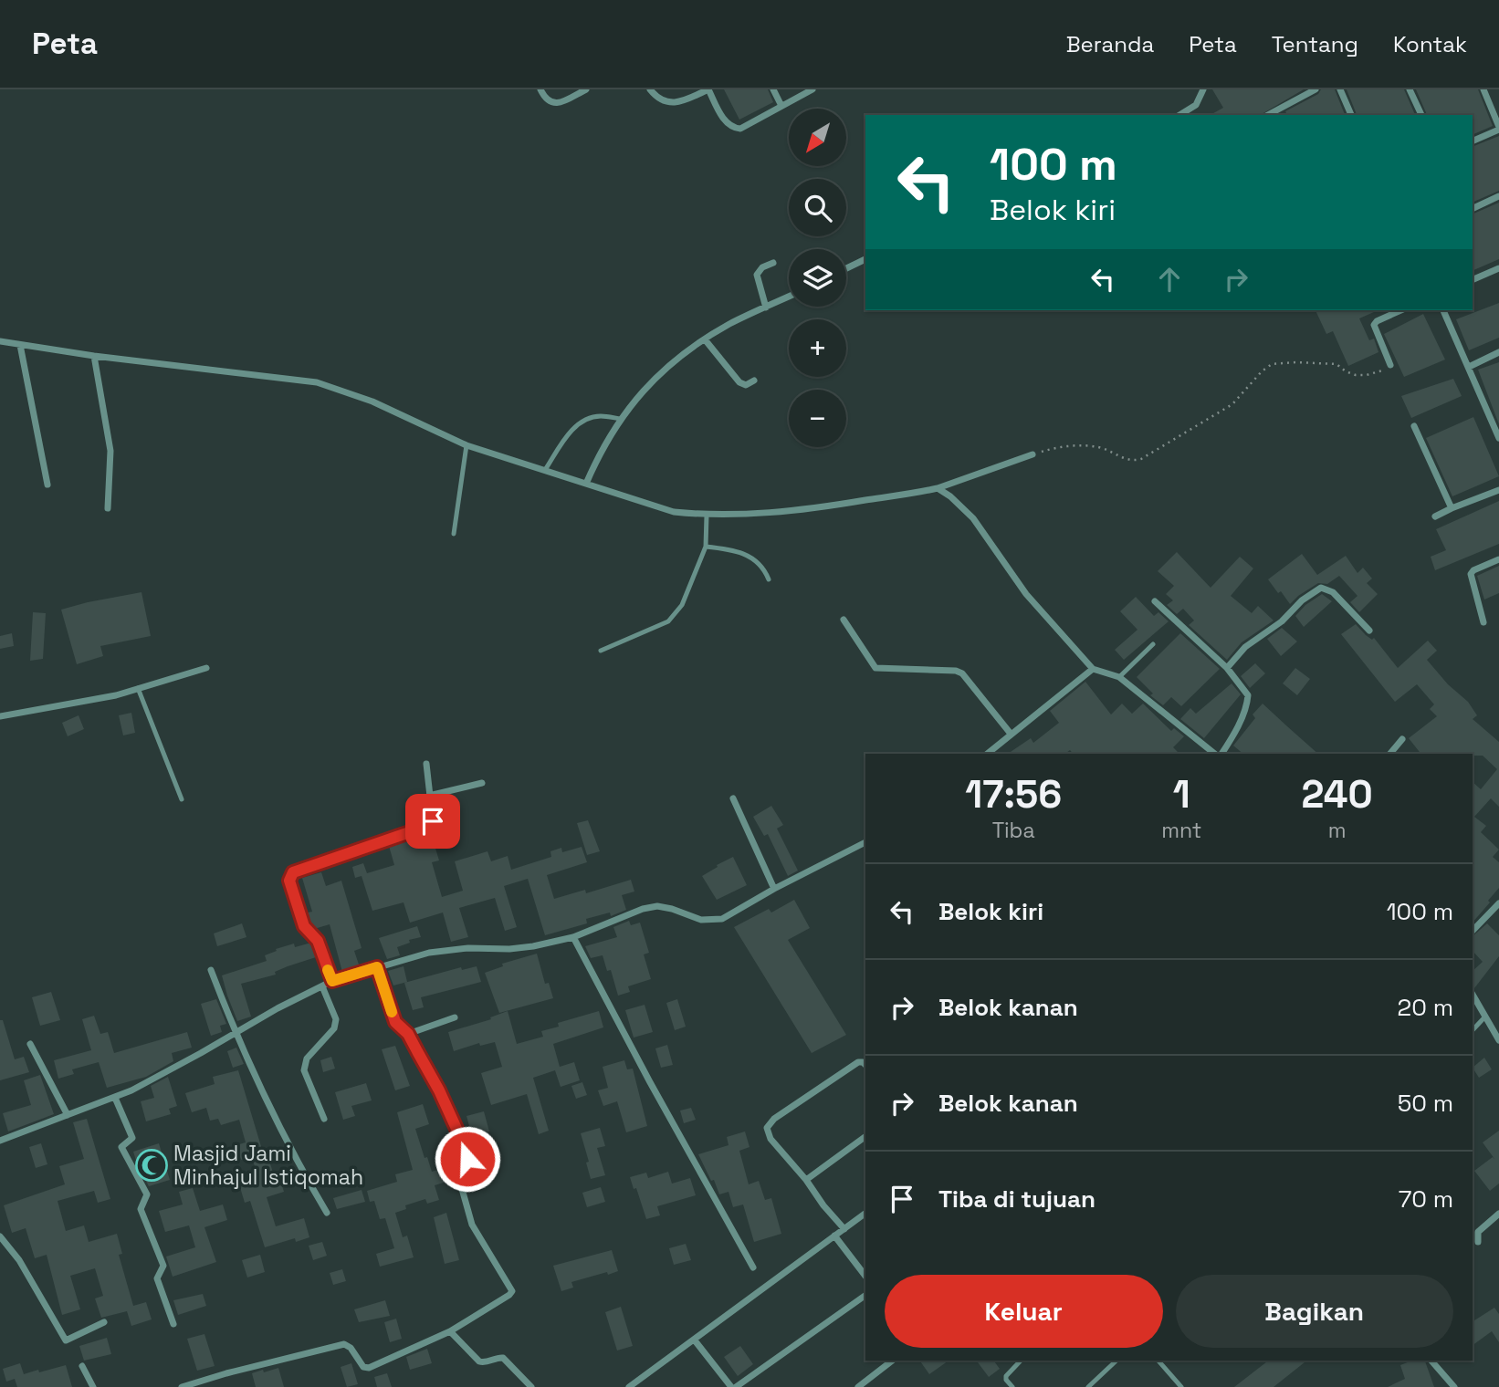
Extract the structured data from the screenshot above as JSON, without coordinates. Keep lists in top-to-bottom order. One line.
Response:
{"places":{"mosque":["Masjid Jami Minhajul Istiqomah"]},"north":"bottom left","page":{"header":"Peta","nav":["Beranda","Peta","Tentang","Kontak"],"map_buttons":["+","−"],"turn":["100 m","Belok kiri"],"eta":["17:56","Tiba","1","mnt","240","m"],"list":[{"name":"Belok kiri","value":"100 m"},{"name":"Belok kanan","value":"20 m"},{"name":"Belok kanan","value":"50 m"},{"name":"Tiba di tujuan","value":"70 m"}],"buttons":["Keluar","Bagikan"]}}
